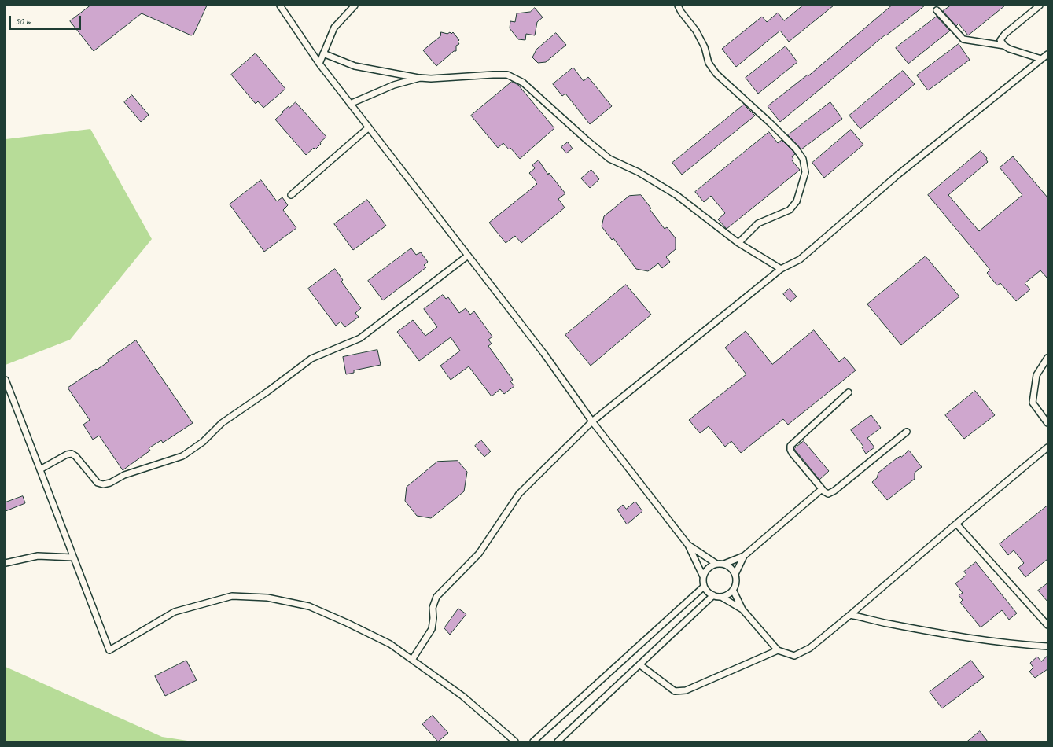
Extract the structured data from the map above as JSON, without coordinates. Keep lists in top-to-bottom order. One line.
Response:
{"scale_bar":"50 m"}
